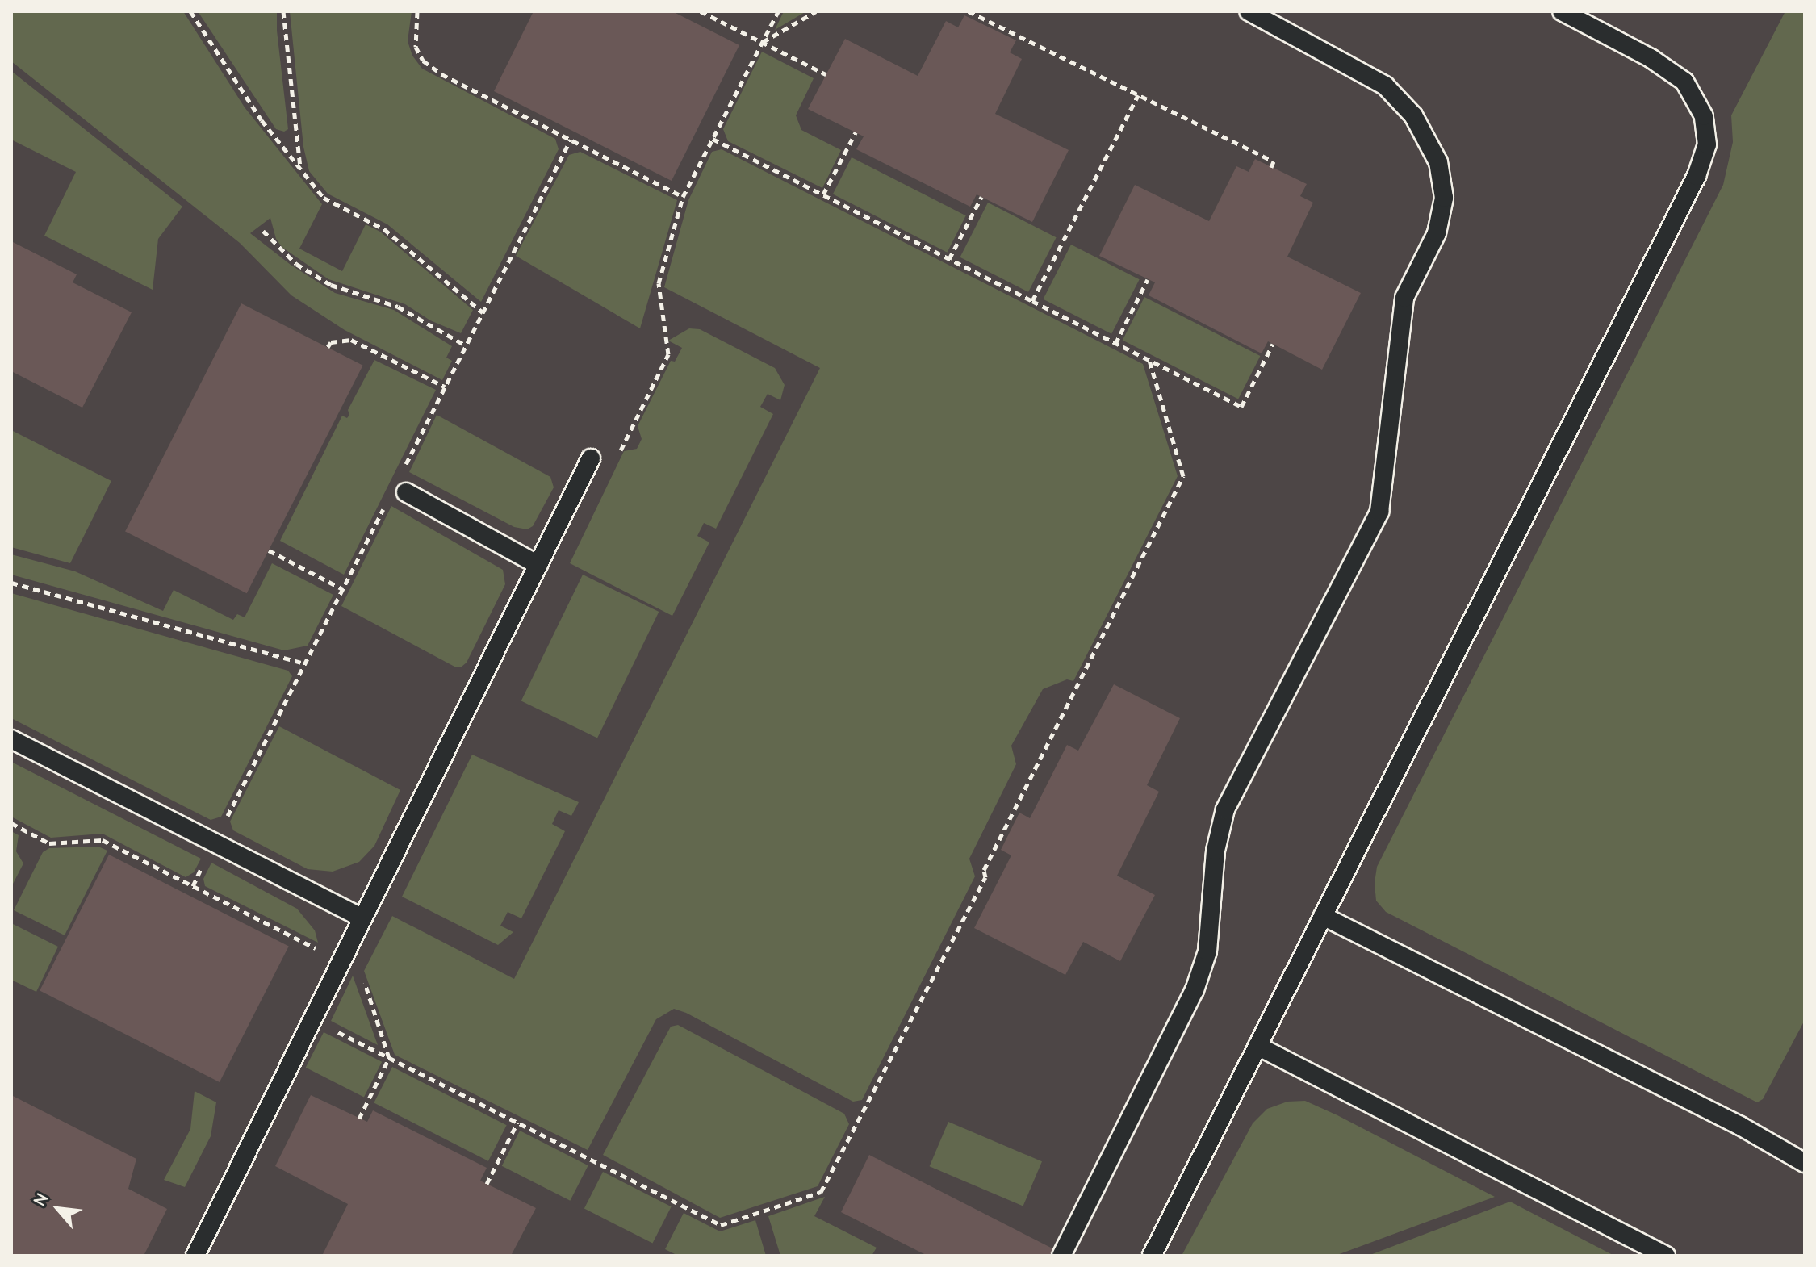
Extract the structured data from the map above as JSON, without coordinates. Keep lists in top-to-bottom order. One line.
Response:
{"north":"top left"}
